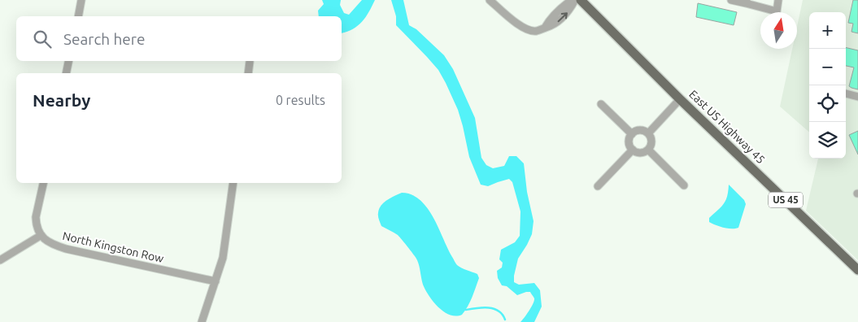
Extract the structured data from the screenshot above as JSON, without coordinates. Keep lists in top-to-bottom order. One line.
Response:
{"streets":{"main road":["East US Highway 45","US 45"],"street":["North Kingston Row"]},"north":"top","page":{"map_buttons":["+","−"],"search":"Search here","heading":["Nearby","0 results"]}}
